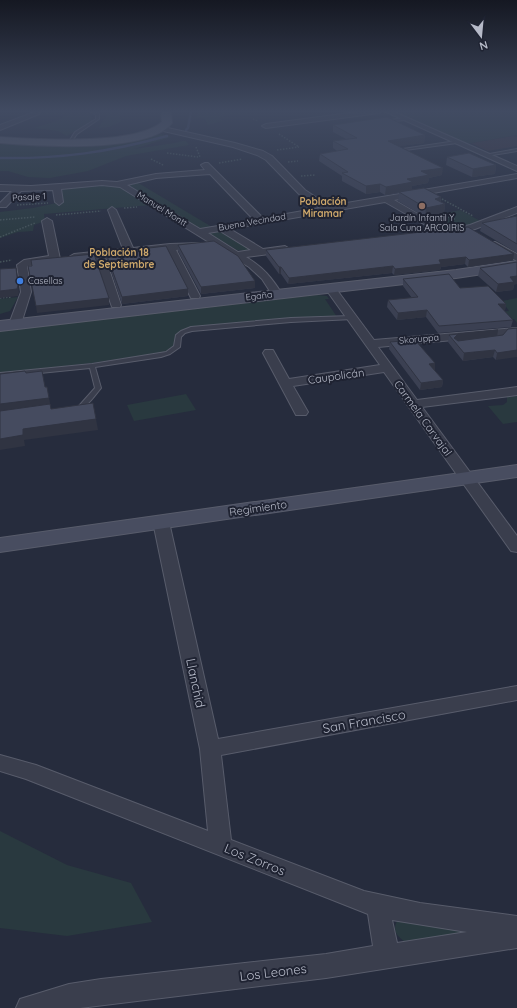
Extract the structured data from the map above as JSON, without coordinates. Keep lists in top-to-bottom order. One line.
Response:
{"streets":{"main road":["Egaña","Regimiento"],"street":["Manuel Montt","Buena Vecindad","Skoruppa","Caupolicán","Carmela Carvajal","Llanchid","San Francisco","Los Zorros","Los Leones"],"path":["Pasaje 1"]},"crossings":[["Manuel Montt","Buena Vecindad"],["Manuel Montt","Egaña"],["Egaña","Carmela Carvajal"],["Skoruppa","Carmela Carvajal"],["Caupolicán","Carmela Carvajal"],["Carmela Carvajal","Regimiento"],["Regimiento","Llanchid"],["Llanchid","San Francisco"],["Llanchid","Los Zorros"]],"districts":["Población Miramar","Población 18 de Septiembre"],"places":["Jardín Infantil Y Sala Cuna ARCOIRIS","Casellas"],"north":"bottom"}
